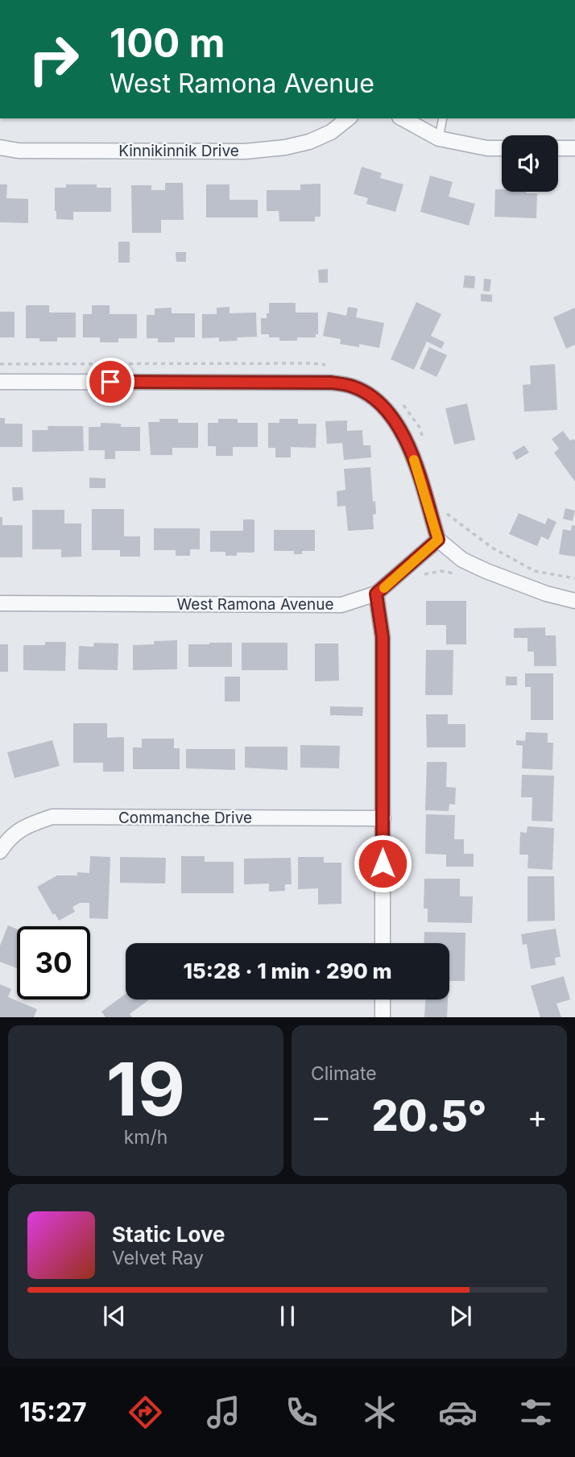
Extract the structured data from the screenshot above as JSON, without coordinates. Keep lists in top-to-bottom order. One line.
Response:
{"streets":{"street":["Kinnikinnik Drive","West Ramona Avenue","Commanche Drive"]},"page":{"turn":["100 m","West Ramona Avenue"],"limit":"30","trip":"15:28 · 1 min · 290 m","tile":[["19","km/h"],"Climate"],"heat":["−","20.5°","+"],"song":["Static Love","Velvet Ray"],"tabs":"15:27"}}
